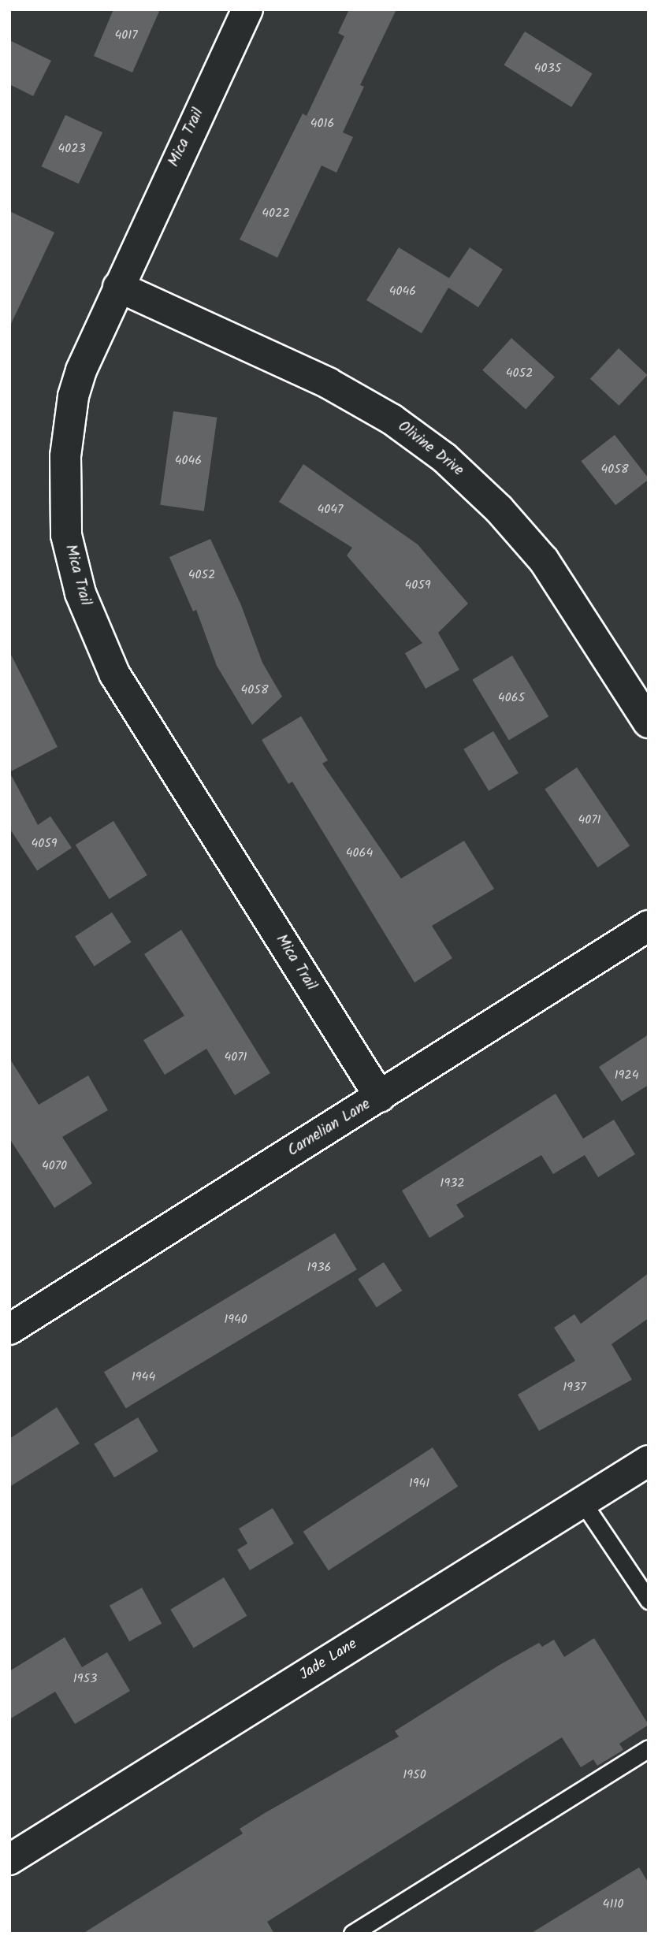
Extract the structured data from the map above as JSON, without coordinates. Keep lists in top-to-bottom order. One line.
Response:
{"streets":{"street":["Mica Trail","Olivine Drive","Carnelian Lane","Jade Lane"]},"crossings":[["Mica Trail","Olivine Drive"],["Mica Trail","Carnelian Lane"]],"house_numbers":["4017","4035","4016","4023","4022","4046","4052","4046","4058","4047","4052","4059","4058","4065","4071","4059","4064","4071","1924","4070","1932","1936","1940","1944","1937","1941","1953","1950","4110"]}
